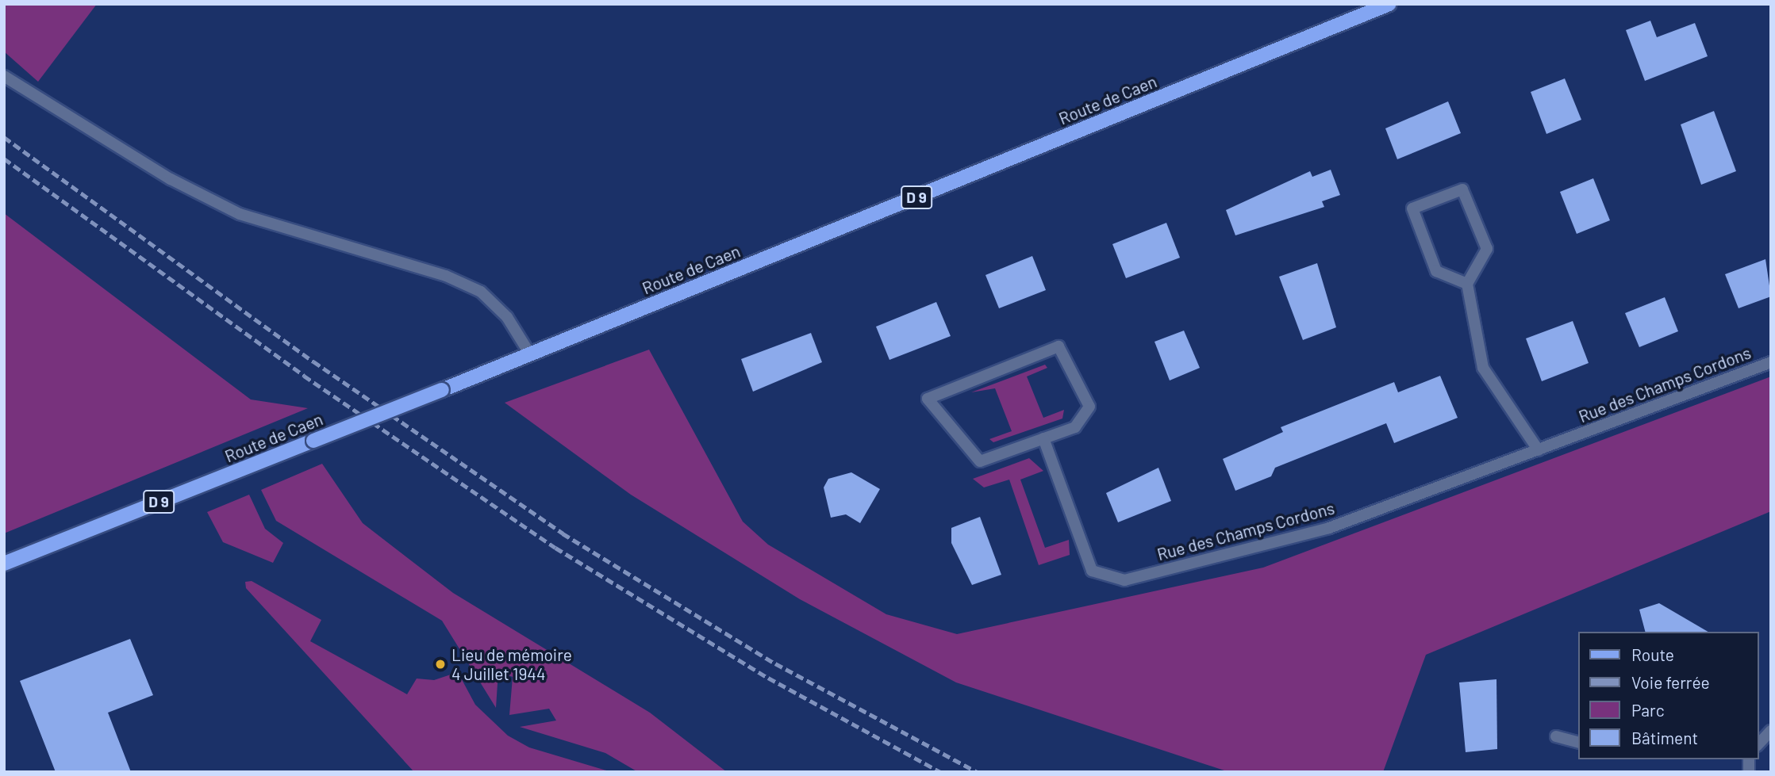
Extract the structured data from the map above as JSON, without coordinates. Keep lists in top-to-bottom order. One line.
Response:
{"streets":{"main road":["Route de Caen","D 9"],"street":["Rue des Champs Cordons"]},"places":["Lieu de mémoire 4 Juillet 1944"],"legend":["Route","Voie ferrée","Parc","Bâtiment"]}
